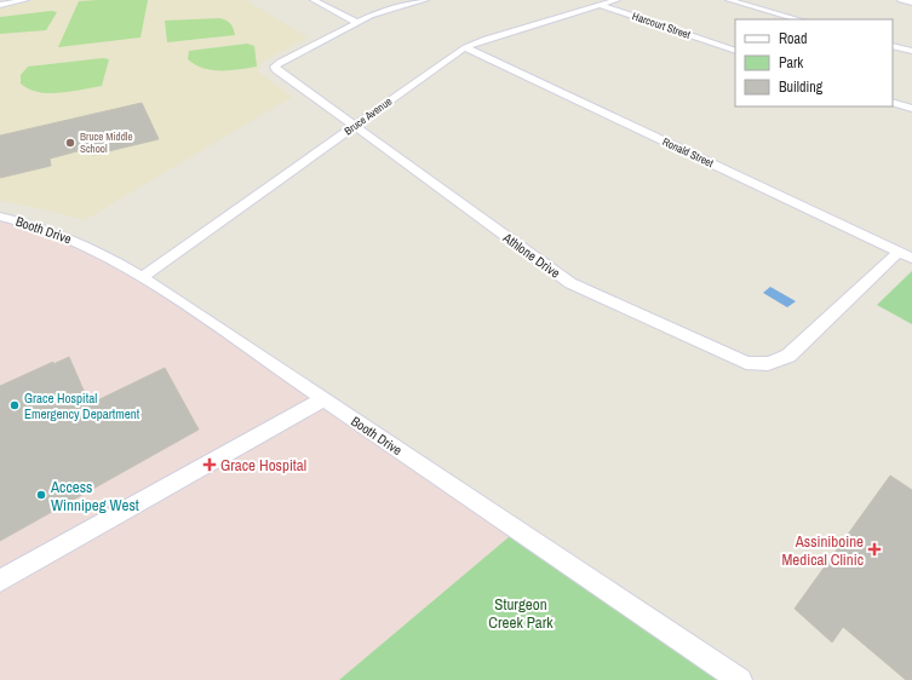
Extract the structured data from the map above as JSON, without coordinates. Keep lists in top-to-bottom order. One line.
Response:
{"streets":{"street":["Harcourt Street","Bruce Avenue","Ronald Street","Booth Drive","Athlone Drive"]},"crossings":[["Harcourt Street","Bruce Avenue"],["Bruce Avenue","Ronald Street"],["Bruce Avenue","Booth Drive"],["Bruce Avenue","Athlone Drive"],["Ronald Street","Athlone Drive"]],"parks":["Sturgeon Creek Park"],"places":{"other":["Bruce Middle School","Grace Hospital Emergency Department","Access Winnipeg West"],"health":["Grace Hospital","Assiniboine Medical Clinic"]},"legend":["Road","Park","Building"]}
